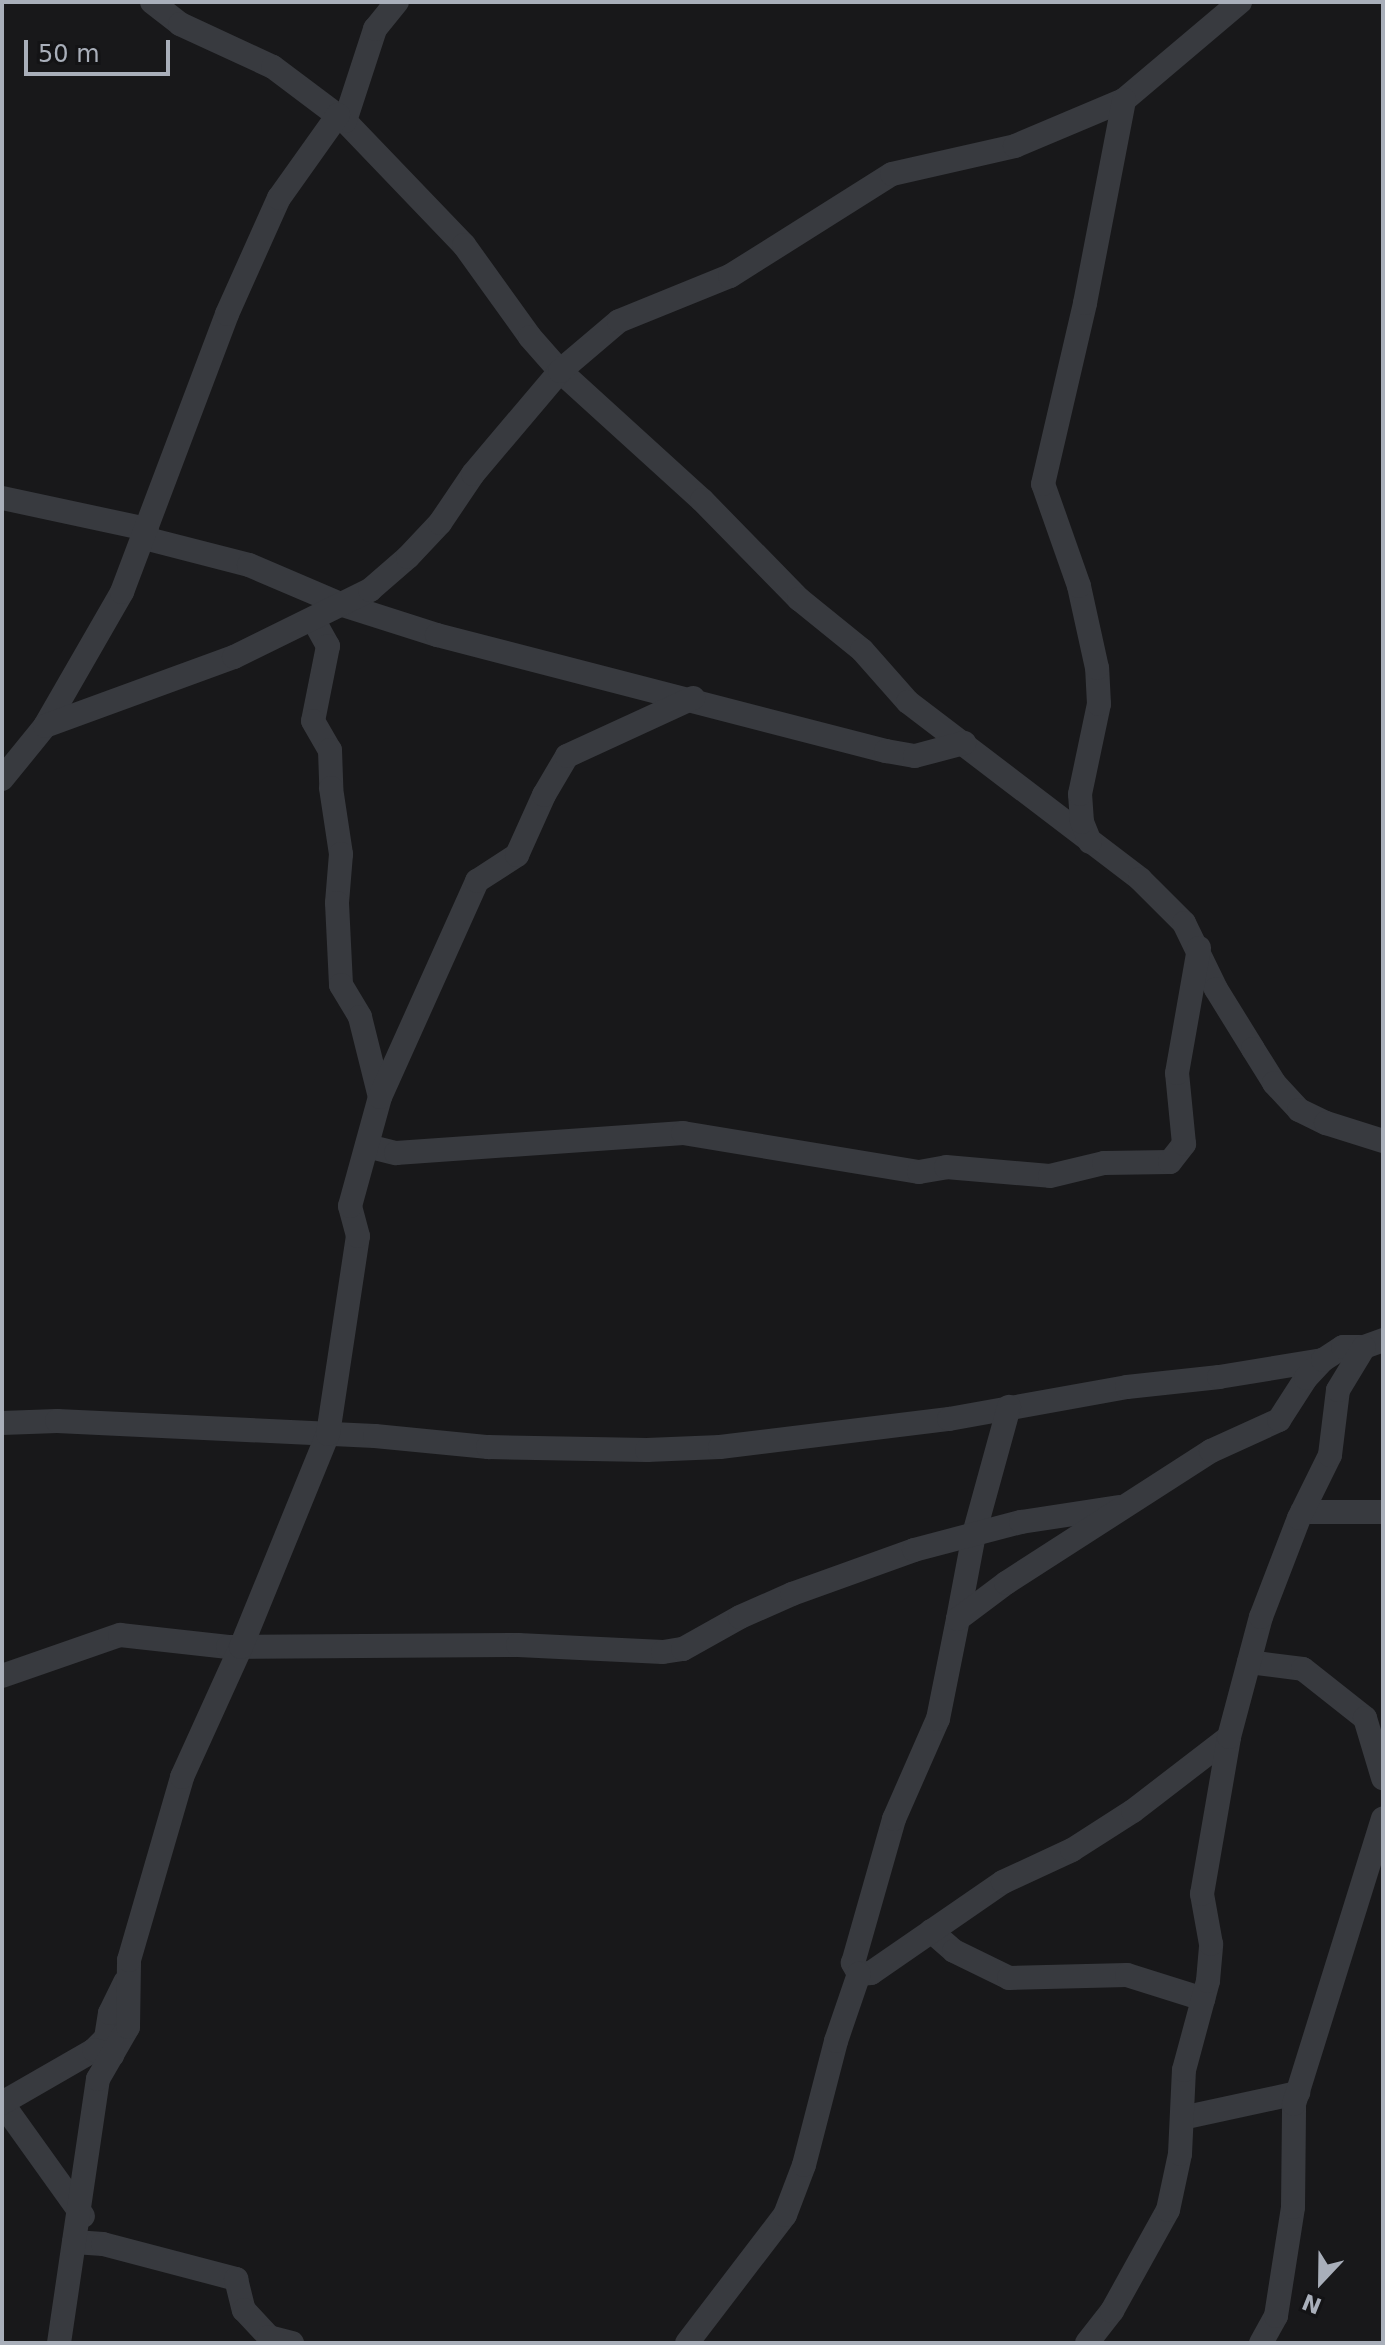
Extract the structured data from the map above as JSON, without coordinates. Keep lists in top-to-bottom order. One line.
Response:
{"scale_bar":"50 m","north":"bottom"}
